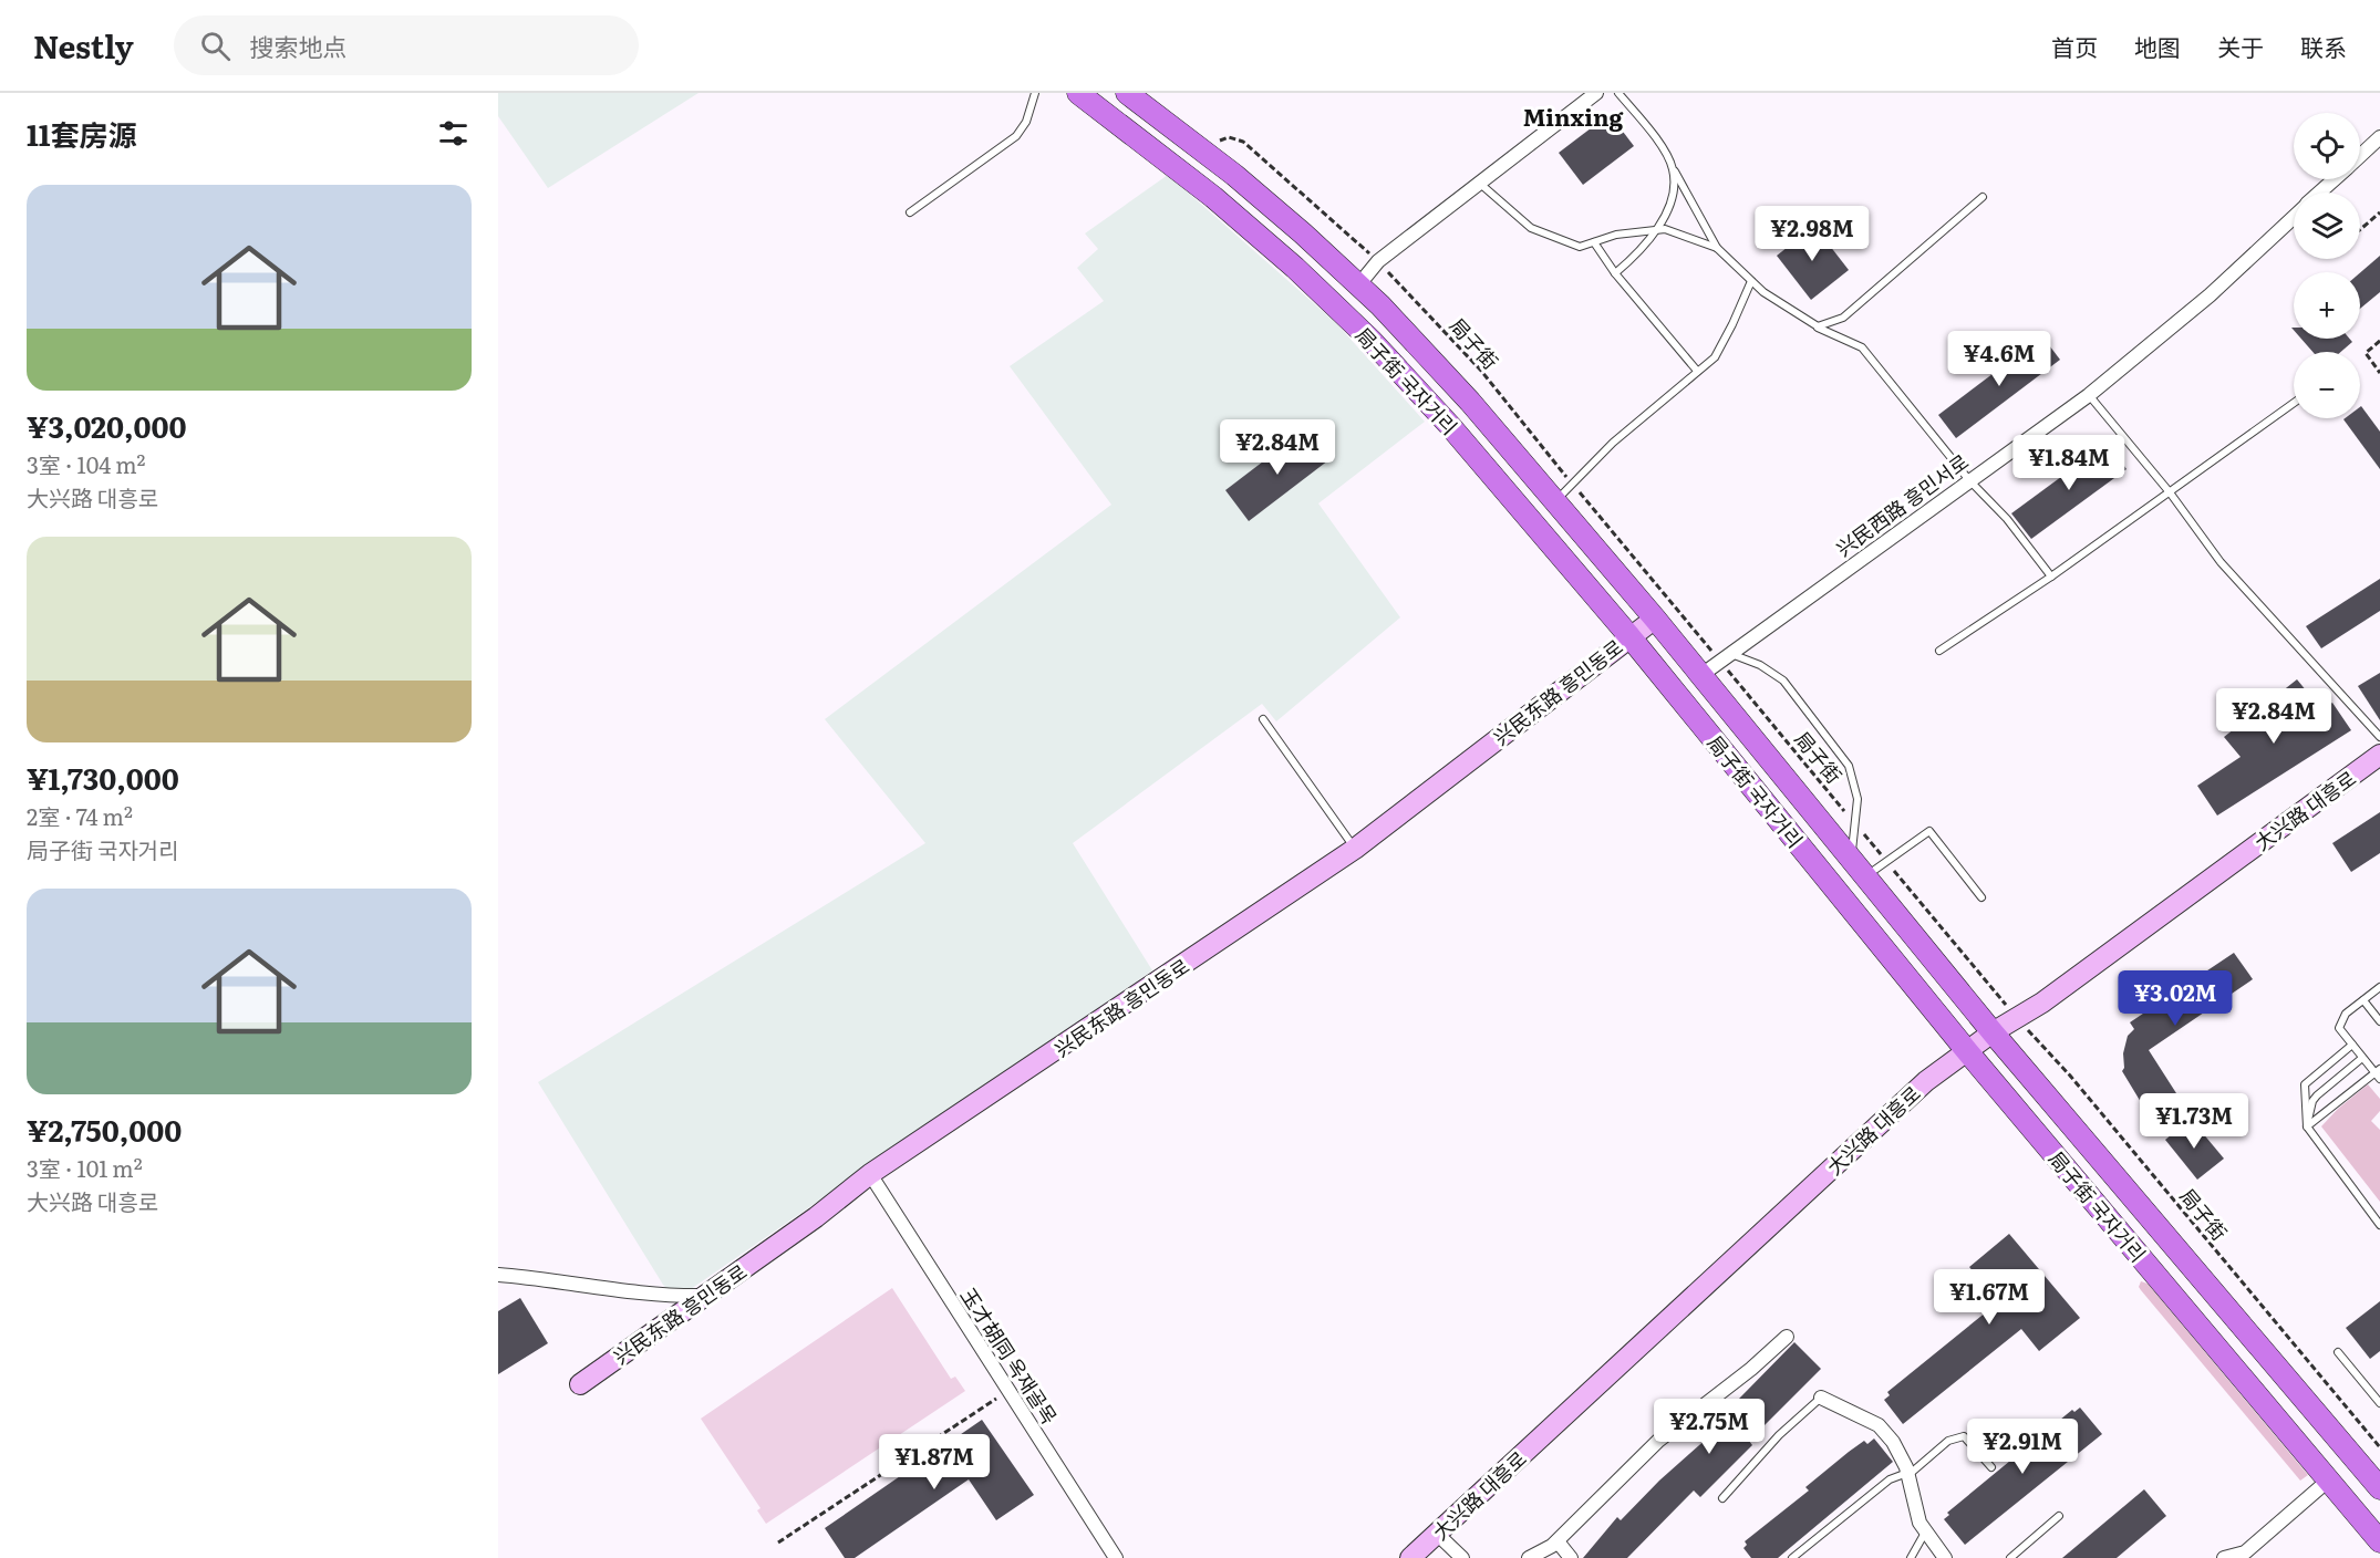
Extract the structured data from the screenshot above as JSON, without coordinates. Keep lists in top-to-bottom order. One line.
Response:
{"streets":{"main road":["局子街 국자거리"],"street":["兴民西路 흥민서로","兴民东路 흥민동로","大兴路 대흥로","玉才胡同 옥재골목"],"path":["局子街"]},"crossings":[["局子街","局子街 국자거리"],["局子街","兴民西路 흥민서로"],["局子街","大兴路 대흥로"],["局子街 국자거리","兴民西路 흥민서로"],["局子街 국자거리","兴民东路 흥민동로"],["局子街 국자거리","大兴路 대흥로"],["兴民东路 흥민동로","玉才胡同 옥재골목"]],"districts":["Minxing"],"page":{"header":"Nestly","search":"搜索地点","nav":["首页","地图","关于","联系"],"heading":"11套房源","map_buttons":["+","−"],"list":[{"name":"¥3,020,000","note":"3室 · 104 m² · 大兴路 대흥로"},{"name":"¥1,730,000","note":"2室 · 74 m² · 局子街 국자거리"},{"name":"¥2,750,000","note":"3室 · 101 m² · 大兴路 대흥로"}],"price":["¥2.98M","¥4.6M","¥2.84M","¥1.84M","¥2.84M","¥3.02M","¥1.73M","¥1.67M","¥2.75M","¥2.91M","¥1.87M"]}}
